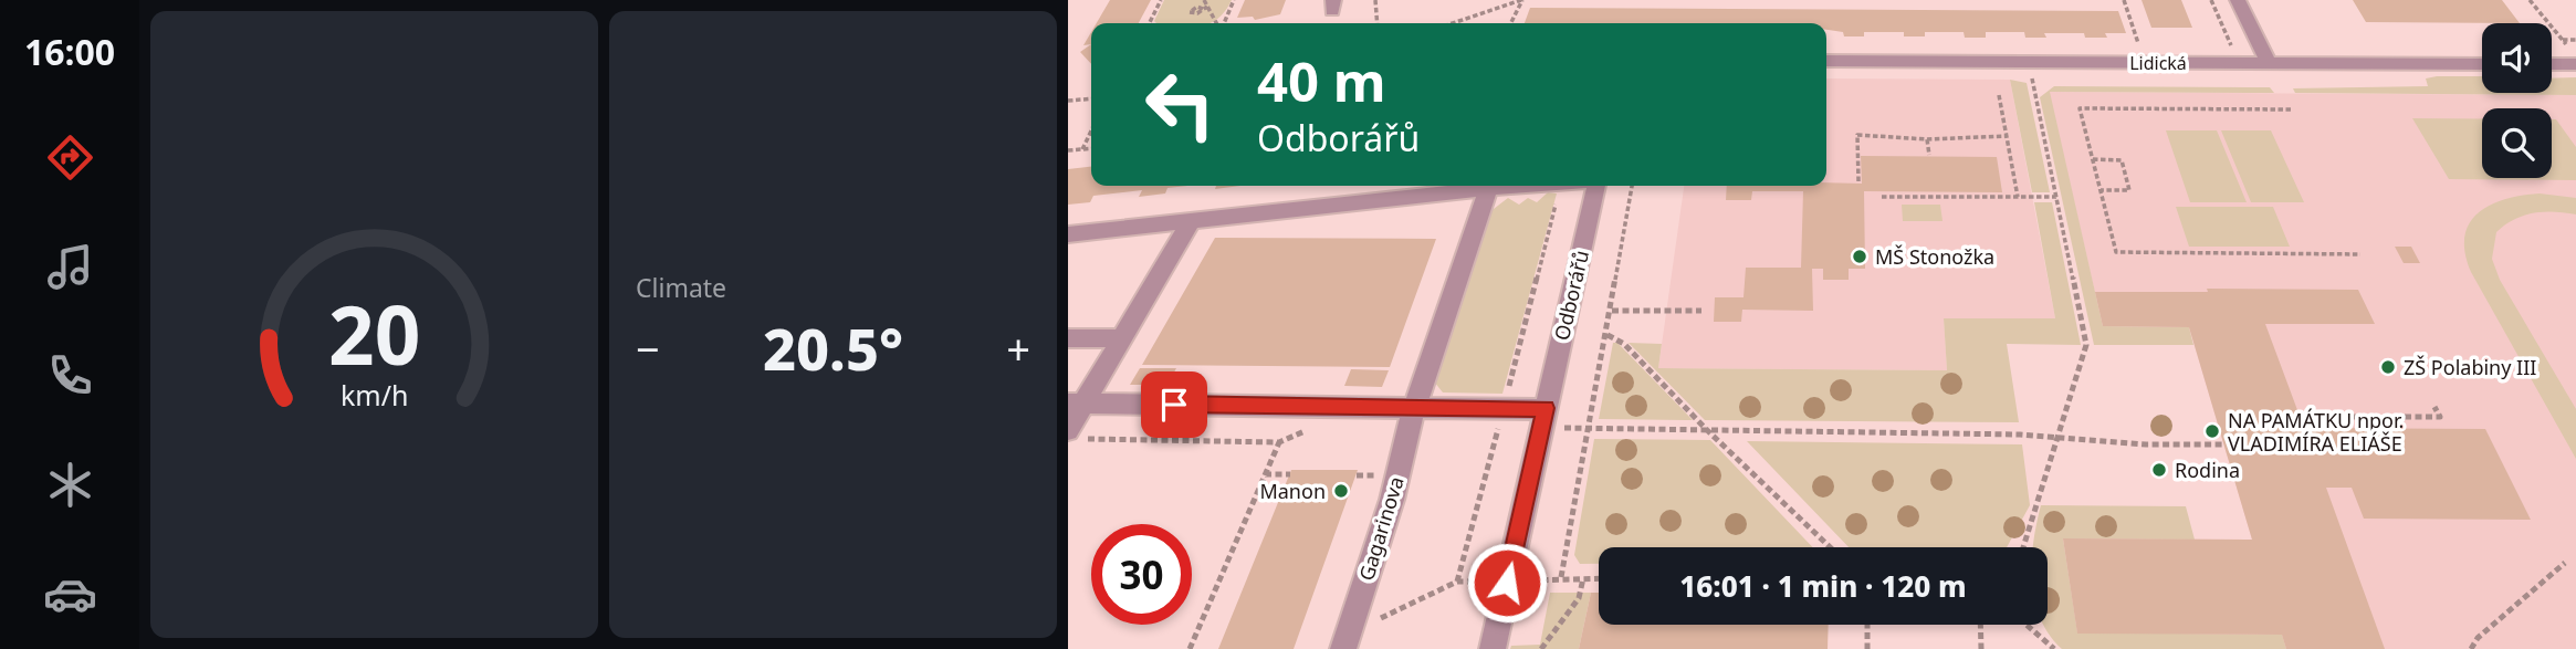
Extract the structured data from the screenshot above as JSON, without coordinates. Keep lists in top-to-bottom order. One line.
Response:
{"streets":{"street":["Lidická","Odborářů","Gagarinova"]},"places":["MŠ Stonožka","ZŠ Polabiny III","NA PAMÁTKU npor. VLADIMÍRA ELIÁŠE","Rodina","Manon"],"page":{"tabs":"16:00","tile":"Climate","turn":["40 m","Odborářů"],"heat":["−","20.5°","+"],"limit":"30","trip":"16:01 · 1 min · 120 m","gauge":["20","km/h"]}}
